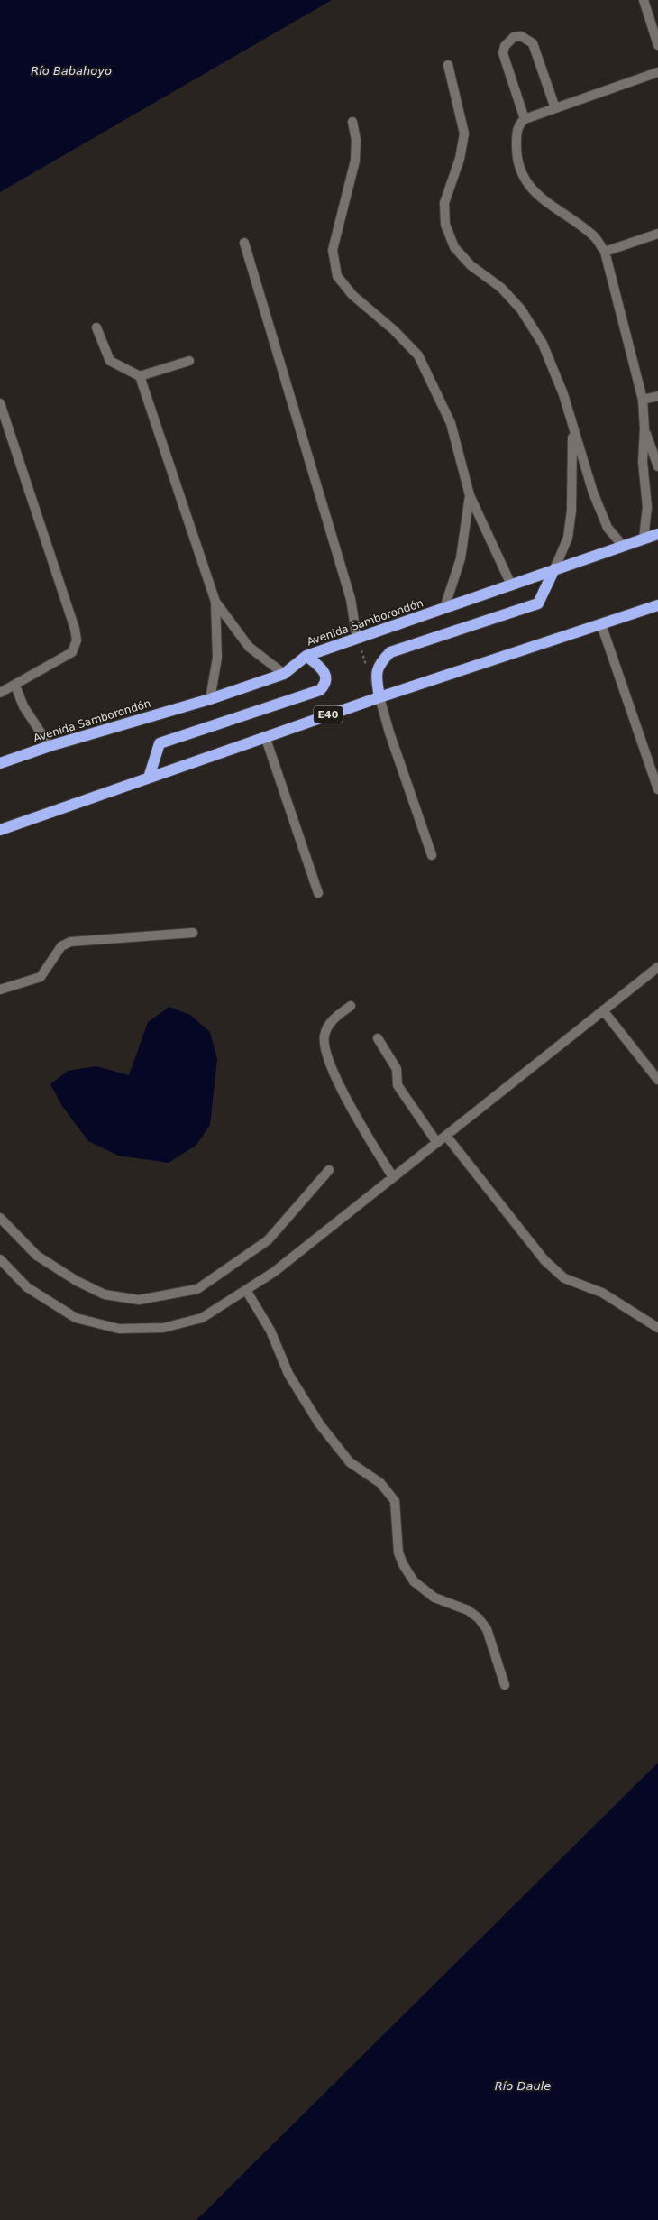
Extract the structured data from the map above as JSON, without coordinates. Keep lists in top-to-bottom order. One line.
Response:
{"streets":{"highway":["Avenida Samborondón","E40"]},"water":["Río Babahoyo","Río Daule"]}
